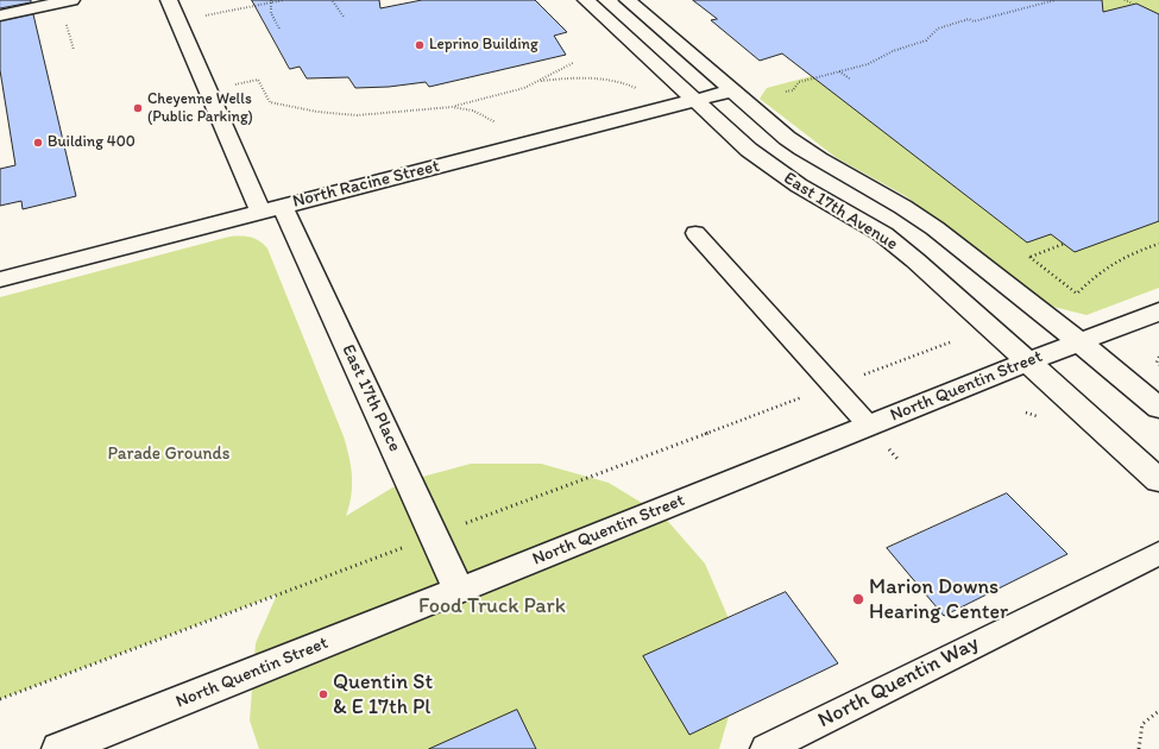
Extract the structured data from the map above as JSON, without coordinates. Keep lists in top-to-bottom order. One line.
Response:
{"streets":{"street":["North Racine Street","East 17th Avenue","North Quentin Street","East 17th Place"],"lane":["North Quentin Way"]},"crossings":[["North Racine Street","East 17th Avenue"],["North Racine Street","East 17th Place"],["East 17th Avenue","North Quentin Street"],["North Quentin Street","East 17th Place"]],"parks":["Parade Grounds","Food Truck Park"],"places":["Leprino Building","Cheyenne Wells (Public Parking)","Building 400","Marion Downs Hearing Center","Quentin St & E 17th Pl"]}
